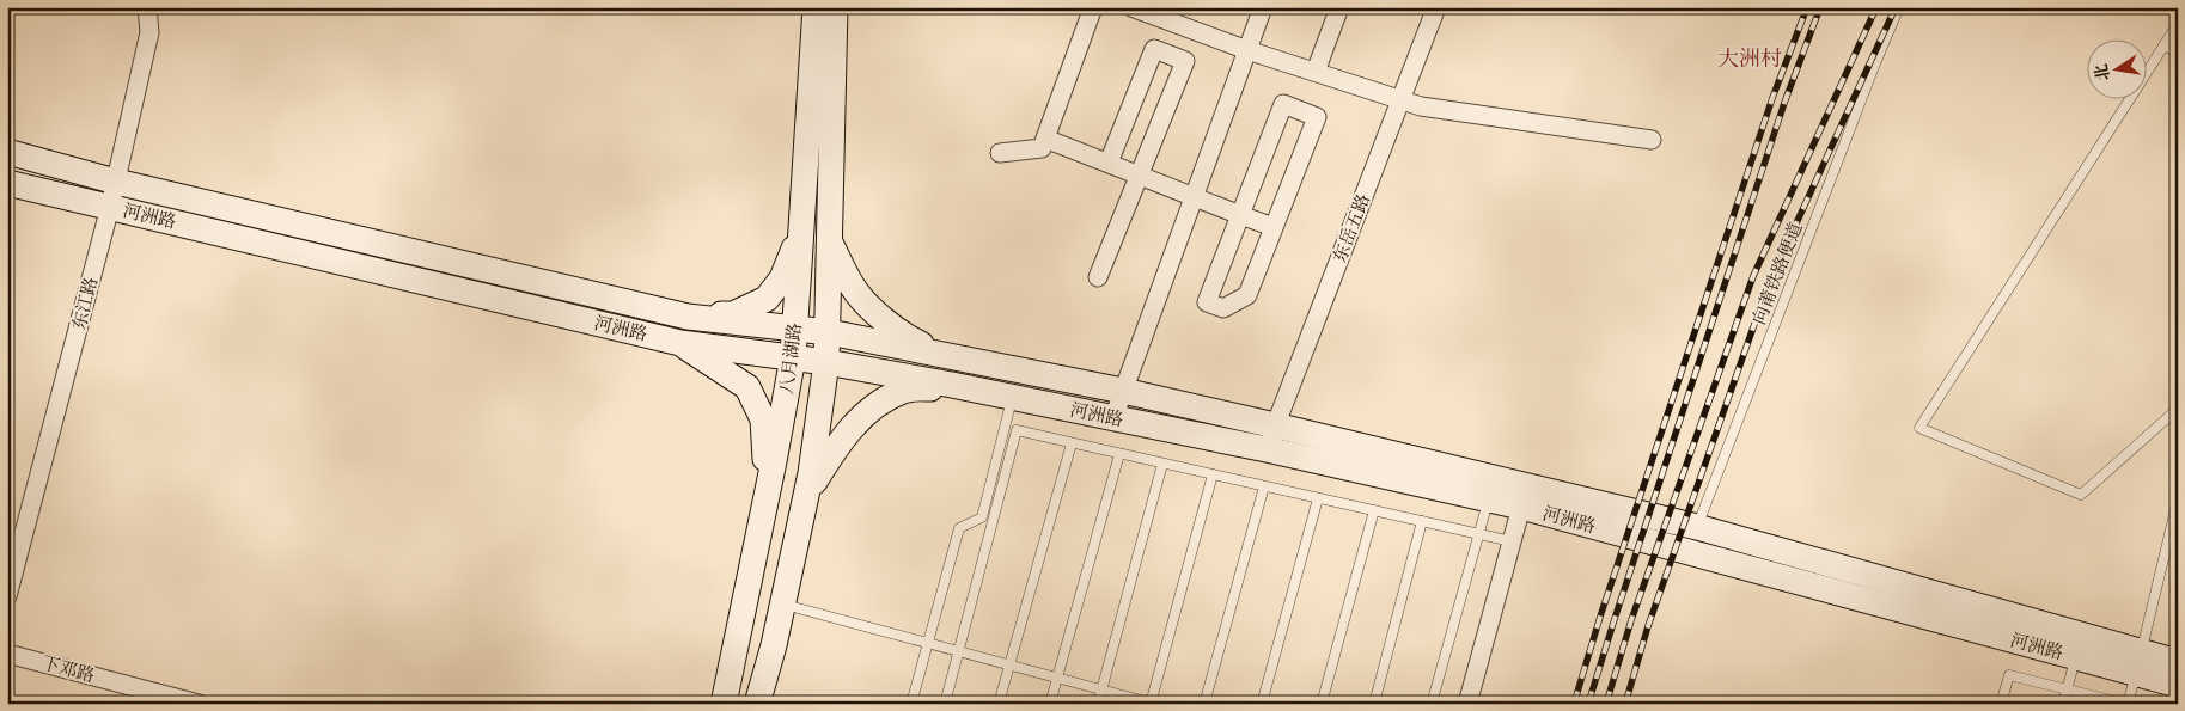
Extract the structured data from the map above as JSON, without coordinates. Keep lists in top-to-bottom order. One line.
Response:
{"streets":{"main road":["河洲路","八月湖路"],"street":["东岳五路","东江路","下邓路"],"lane":["向莆铁路便道"]},"crossings":[["河洲路","东岳五路"],["河洲路","向莆铁路便道"],["河洲路","东江路"],["河洲路","八月湖路"]],"districts":["大洲村"],"north":"left"}
